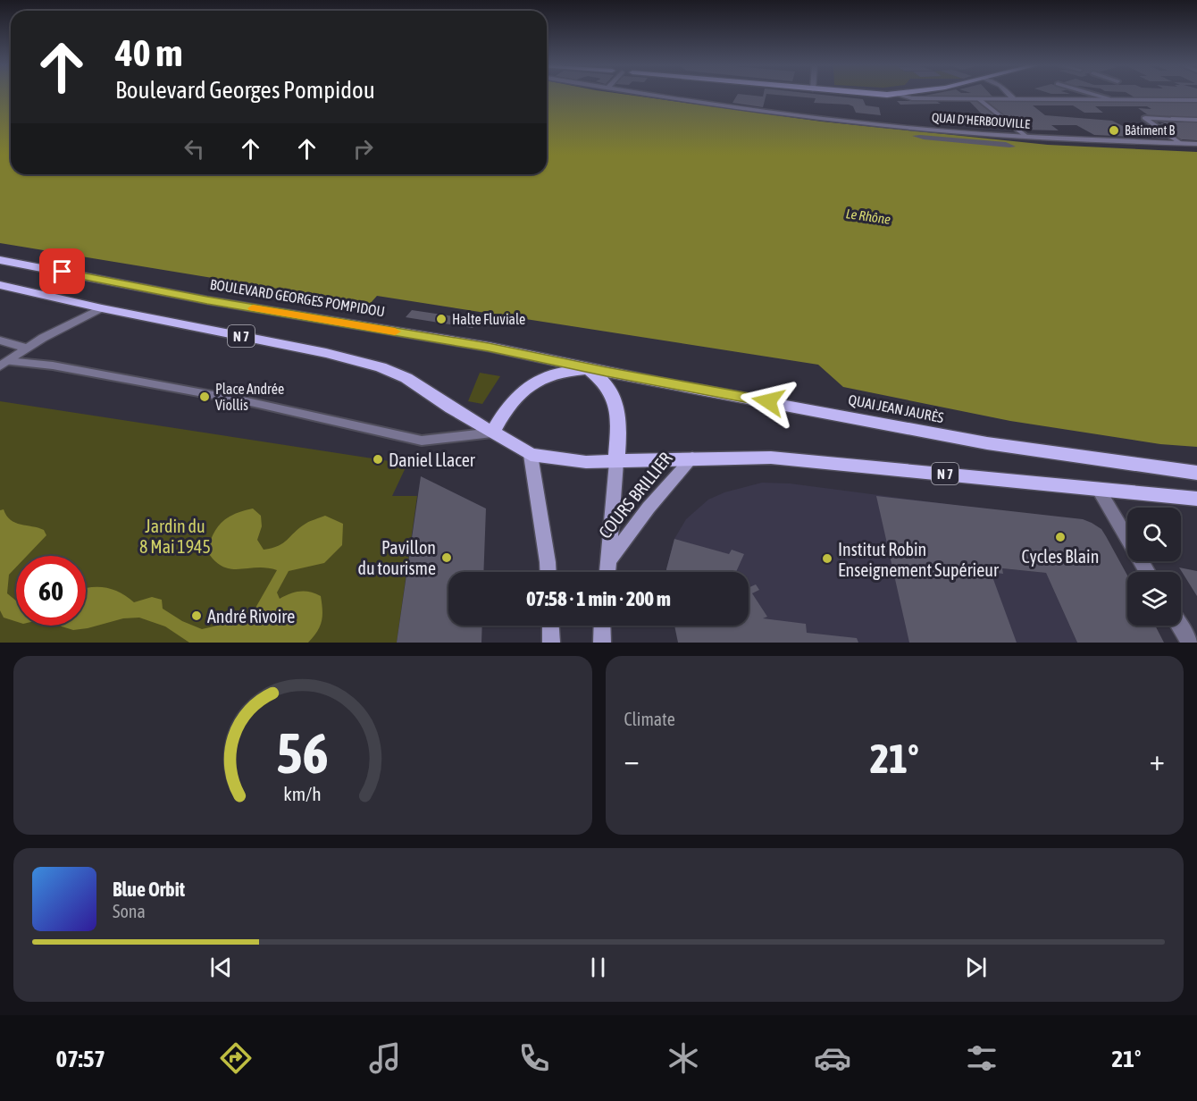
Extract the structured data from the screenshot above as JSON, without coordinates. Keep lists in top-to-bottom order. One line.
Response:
{"streets":{"main road":["BOULEVARD GEORGES POMPIDOU","N 7","QUAI JEAN JAURÈS","COURS BRILLIER"],"street":["QUAI D'HERBOUVILLE"]},"crossings":[["BOULEVARD GEORGES POMPIDOU","QUAI JEAN JAURÈS"],["N 7","COURS BRILLIER"]],"water":["Le Rhône"],"parks":["Jardin du 8 Mai 1945"],"places":["Bâtiment B","Halte Fluviale","Place Andrée Viollis","Daniel Llacer","Cycles Blain","Pavillon du tourisme","Institut Robin Enseignement Supérieur","André Rivoire"],"page":{"turn":["40 m","Boulevard Georges Pompidou"],"limit":"60","trip":"07:58 · 1 min · 200 m","tile":"Climate","heat":["−","21°","+"],"song":["Blue Orbit","Sona"],"tabs":["07:57","21°"],"gauge":["56","km/h"]}}
